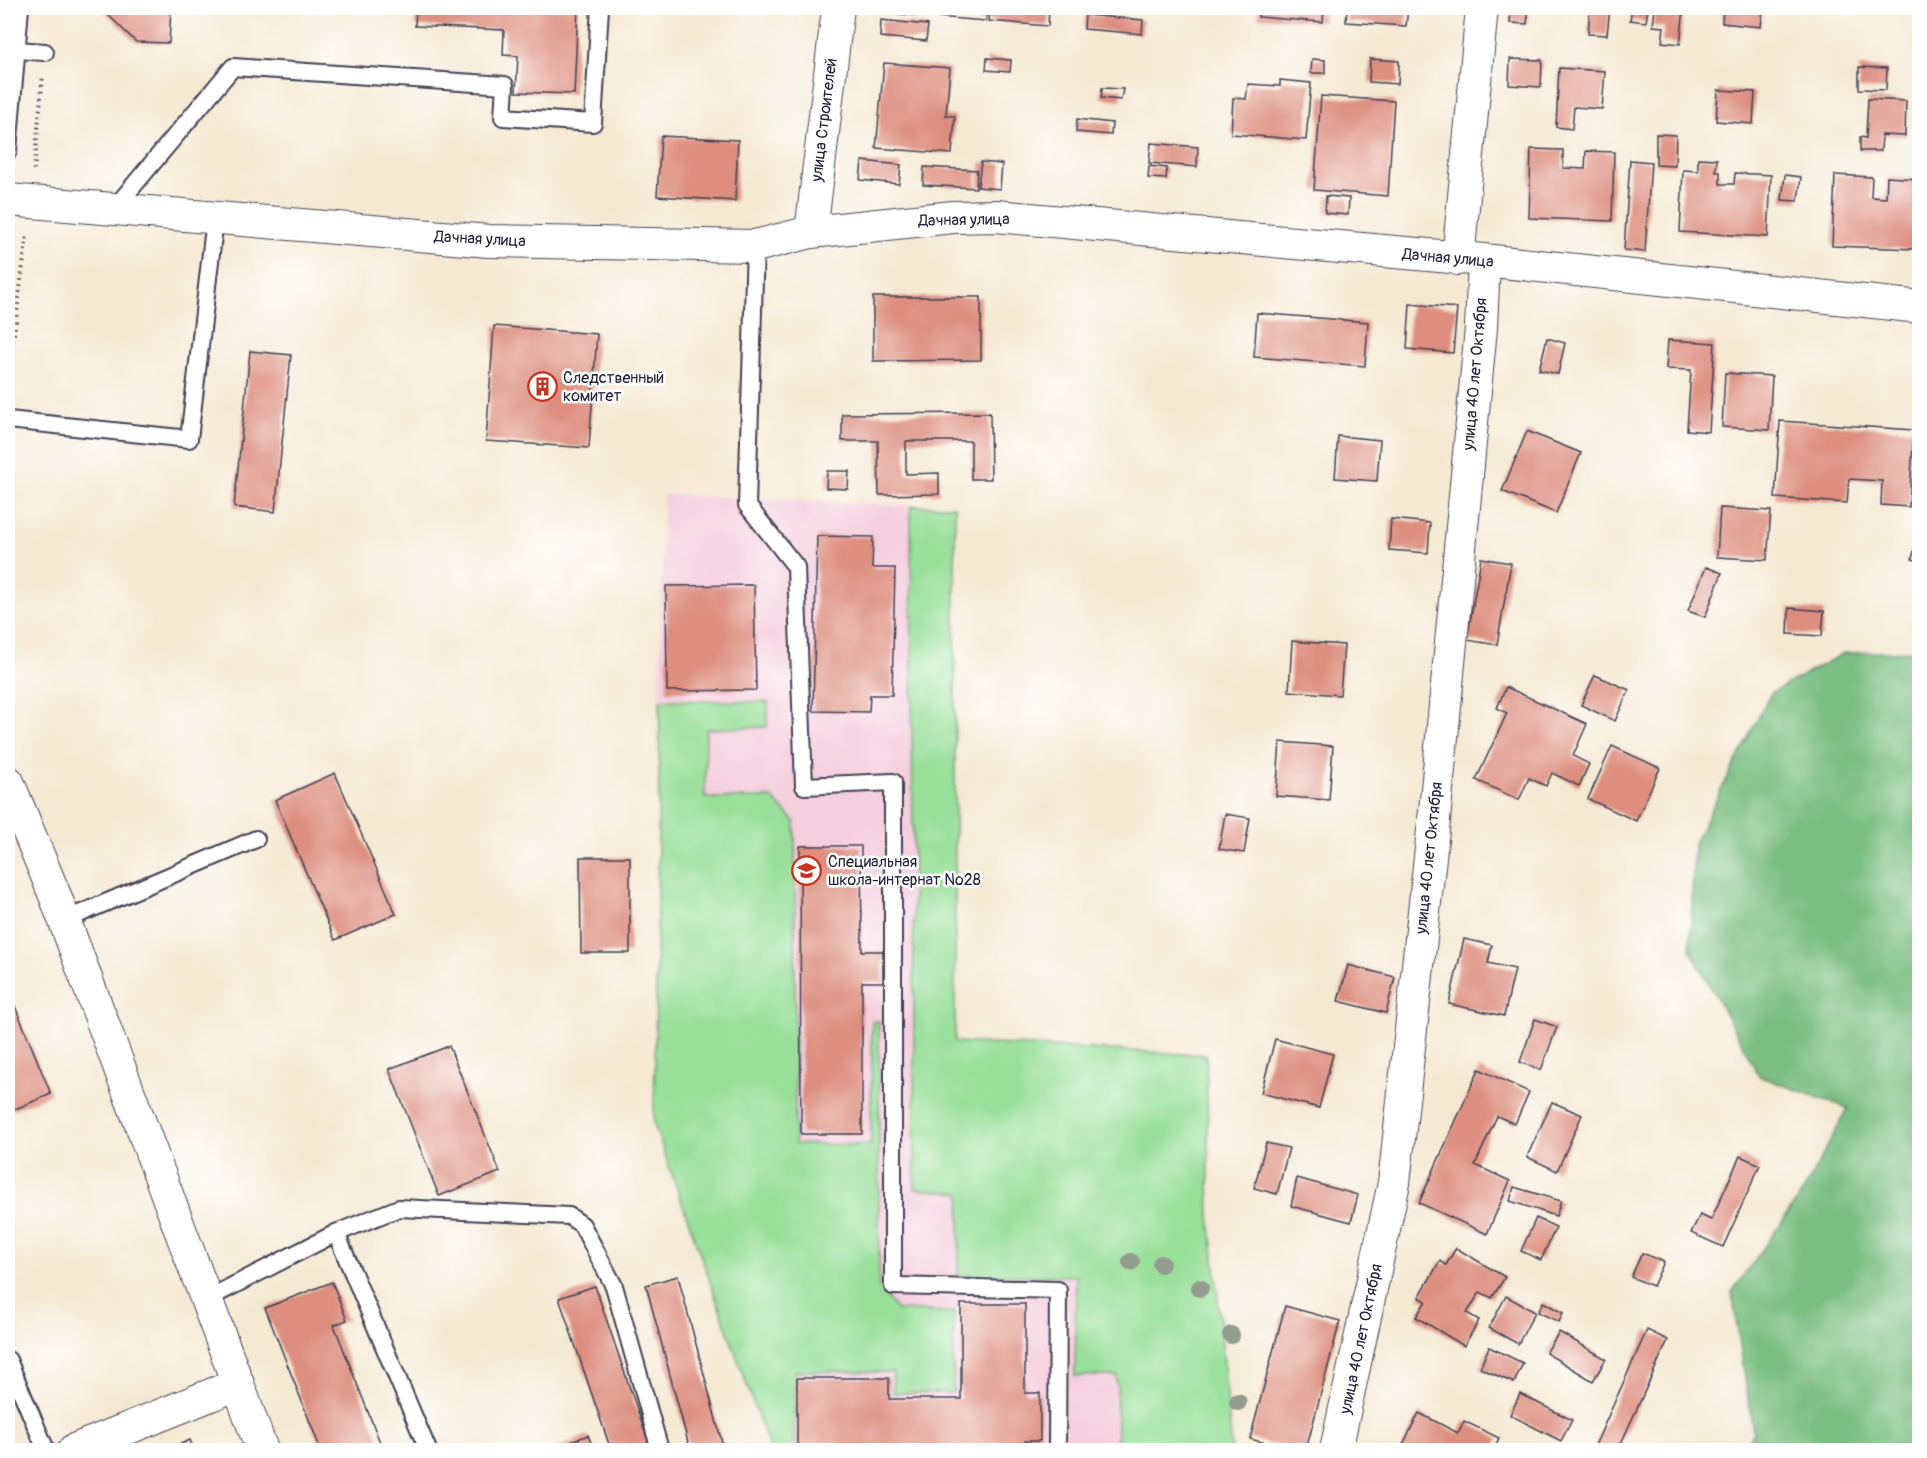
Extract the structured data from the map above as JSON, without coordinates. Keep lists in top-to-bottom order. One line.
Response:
{"streets":{"street":["улица Строителей","Дачная улица","улица 40 лет Октября"]},"crossings":[["улица Строителей","Дачная улица"],["Дачная улица","улица 40 лет Октября"]],"places":{"building":["Следственный комитет"],"school or university":["Специальная школа-интернат №28"]}}
